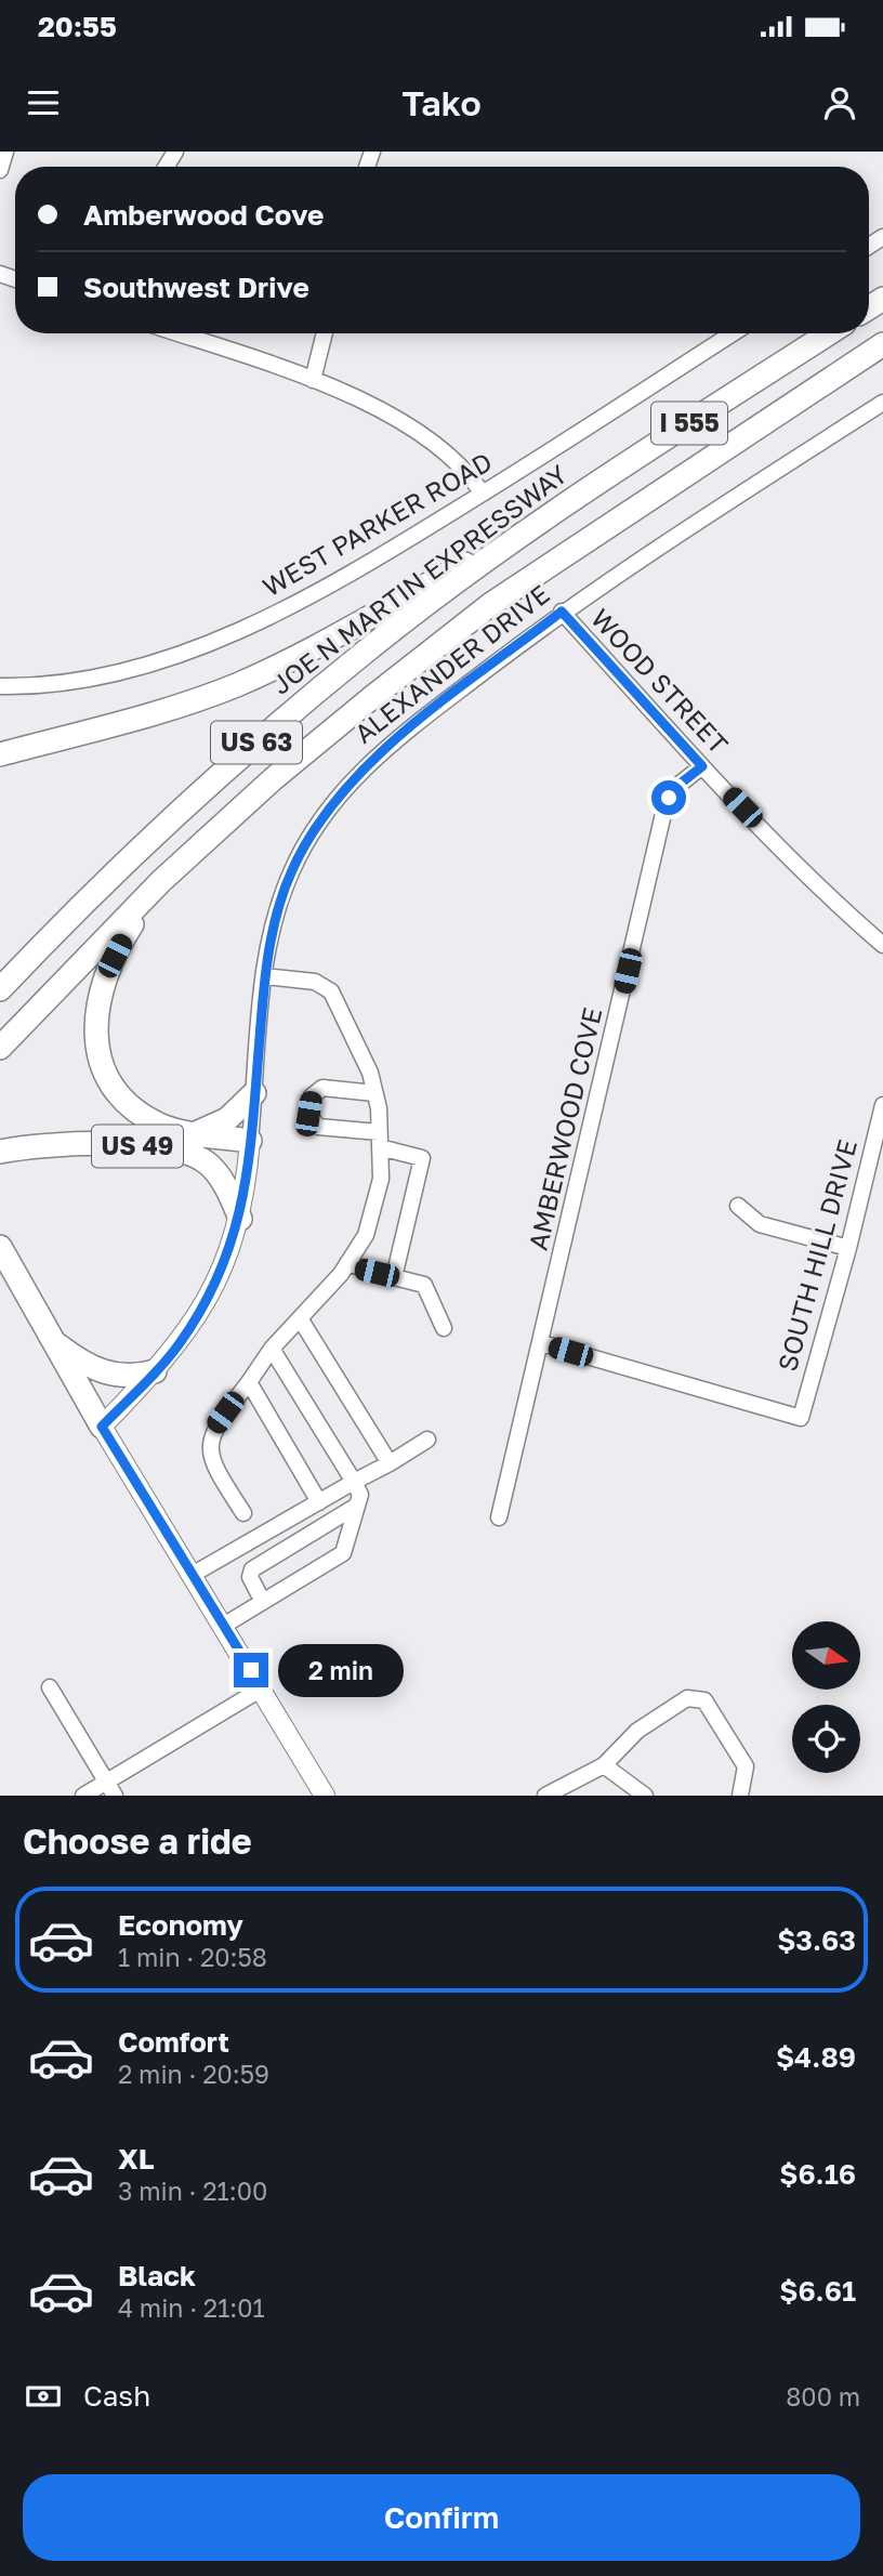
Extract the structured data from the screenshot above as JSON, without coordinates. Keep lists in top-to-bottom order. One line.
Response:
{"streets":{"highway":["I 555","JOE N MARTIN EXPRESSWAY","US 63","US 49"],"main road":["ALEXANDER DRIVE"],"street":["WEST PARKER ROAD","WOOD STREET","AMBERWOOD COVE","SOUTH HILL DRIVE"]},"crossings":[["JOE N MARTIN EXPRESSWAY","US 63"],["ALEXANDER DRIVE","WOOD STREET"],["ALEXANDER DRIVE","US 49"],["WOOD STREET","AMBERWOOD COVE"],["AMBERWOOD COVE","SOUTH HILL DRIVE"]],"north":"right","page":{"status":"20:55","header":"Tako","banner":["Amberwood Cove","Southwest Drive"],"bubble":"2 min","heading":"Choose a ride","list":[{"name":"Economy","note":"1 min · 20:58","value":"$3.63"},{"name":"Comfort","note":"2 min · 20:59","value":"$4.89"},{"name":"XL","note":"3 min · 21:00","value":"$6.16"},{"name":"Black","note":"4 min · 21:01","value":"$6.61"}],"pay":["Cash","800 m"],"buttons":"Confirm"}}
